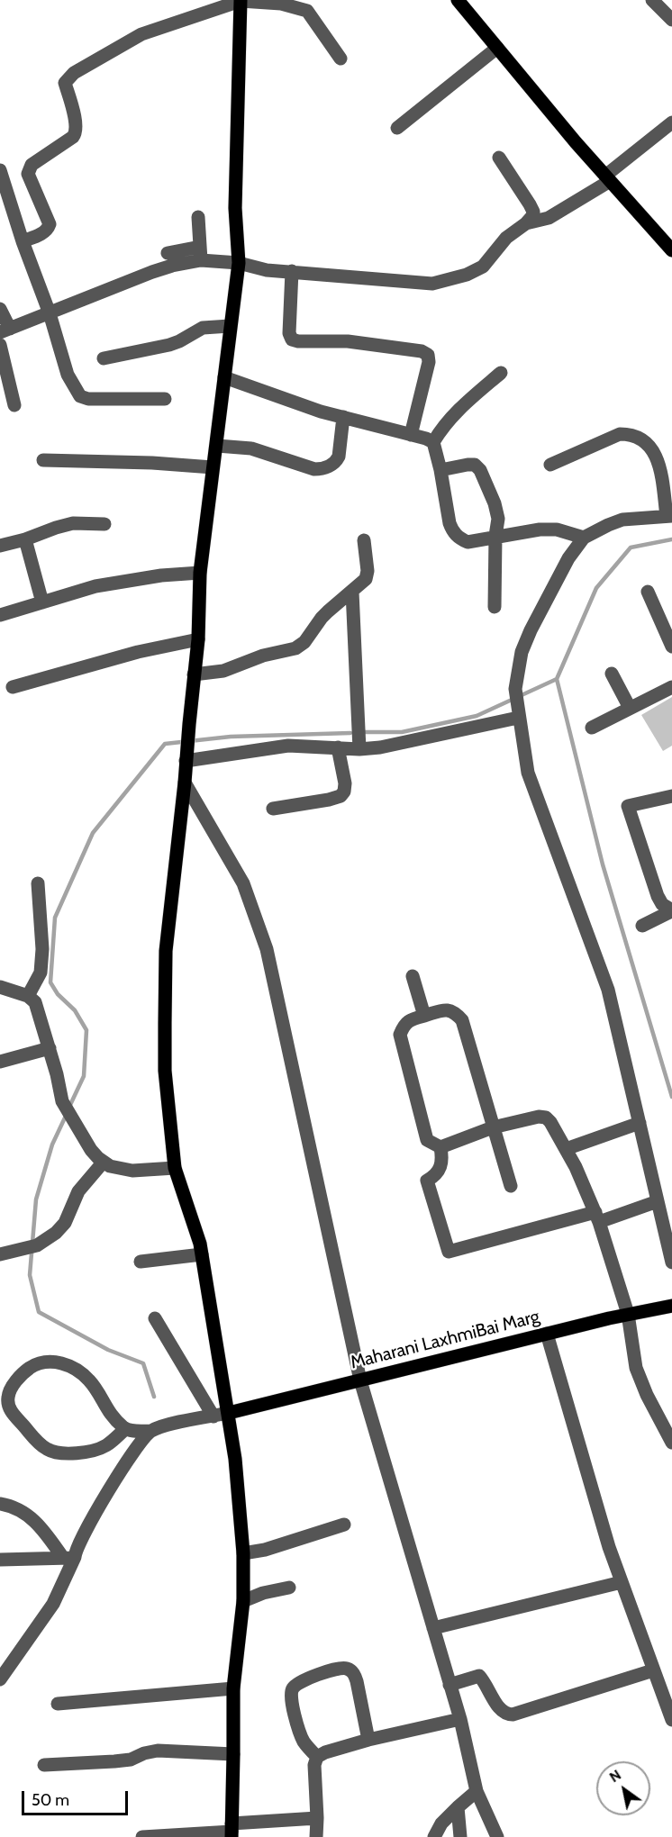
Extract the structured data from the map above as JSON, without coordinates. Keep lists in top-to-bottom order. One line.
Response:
{"streets":{"main road":["Maharani LaxhmiBai Marg"]},"scale_bar":"50 m","north":"top left"}
